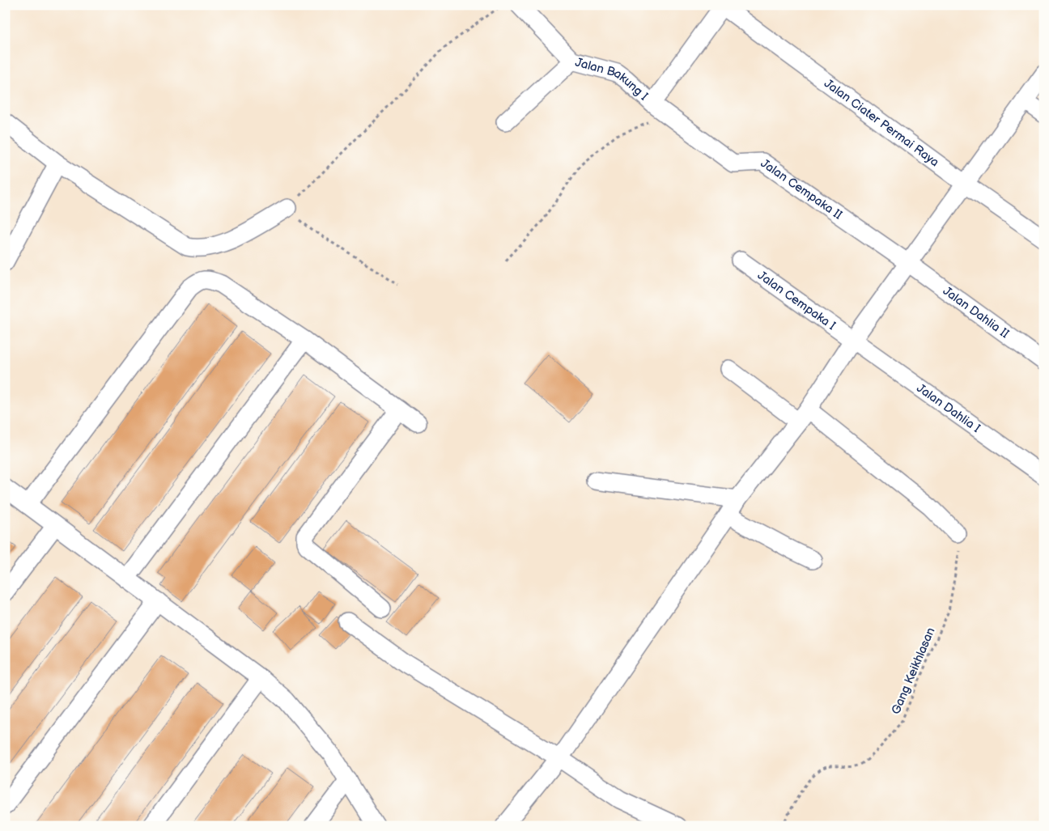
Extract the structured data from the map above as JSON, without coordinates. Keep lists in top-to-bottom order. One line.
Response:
{"streets":{"street":["Jalan Bakung I","Jalan Ciater Permai Raya","Jalan Cempaka II","Jalan Cempaka I","Jalan Dahlia II","Jalan Dahlia I"],"path":["Gang Keikhlasan"]},"crossings":[["Jalan Bakung I","Jalan Cempaka II"],["Jalan Cempaka II","Jalan Dahlia II"],["Jalan Cempaka I","Jalan Dahlia I"]]}
